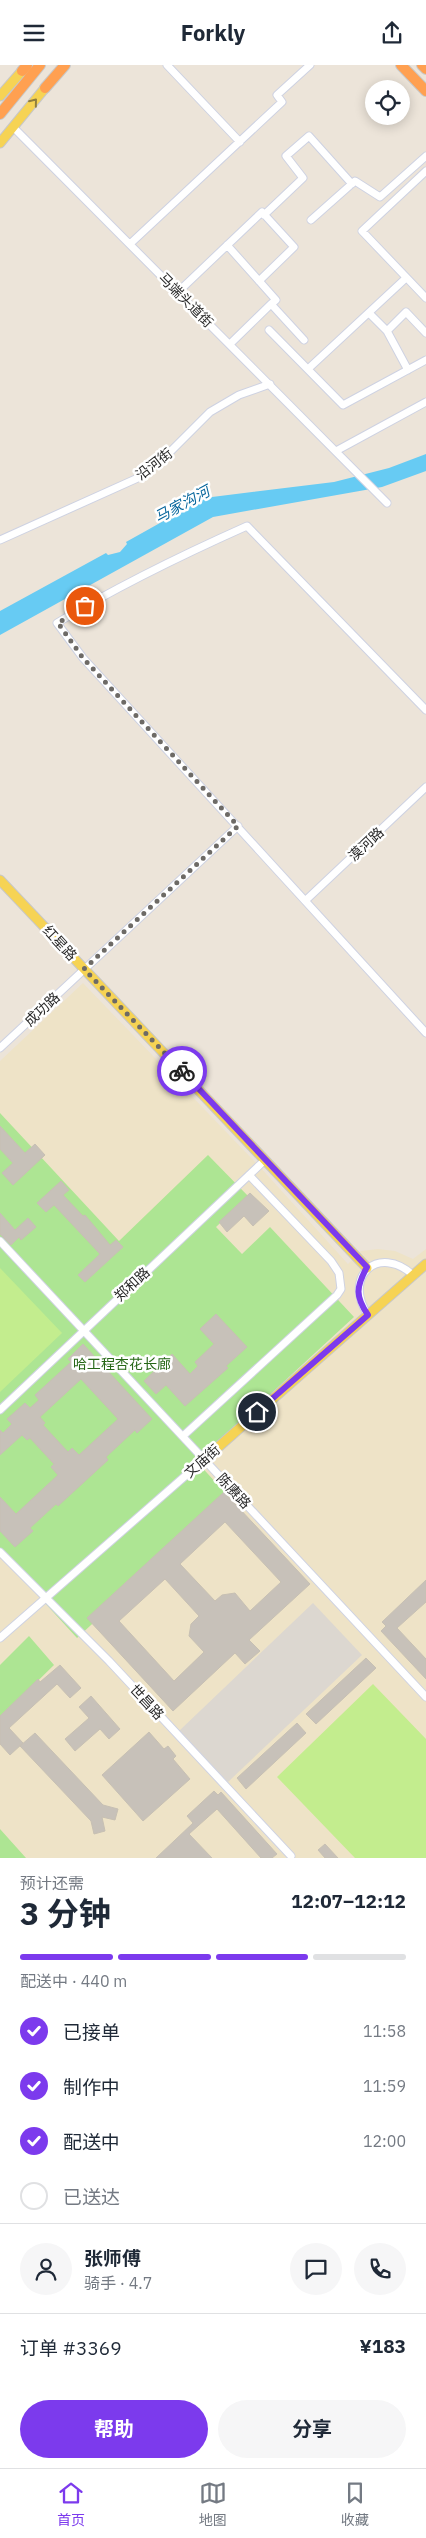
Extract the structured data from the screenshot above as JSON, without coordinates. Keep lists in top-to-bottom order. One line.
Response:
{"streets":{"main road":["红星路","文庙街"],"street":["马端头道街","沿河街","漠河路","成功路","郑和路","陈赓路","世昌路"]},"crossings":[["马端头道街","沿河街"],["红星路","成功路"],["红星路","郑和路"],["郑和路","陈赓路"],["文庙街","陈赓路"],["文庙街","世昌路"]],"water":["马家沟河"],"parks":["哈工程杏花长廊"],"page":{"header":"Forkly","heading":["3 分钟","预计还需","12:07–12:12"],"panel":["张师傅","骑手 · 4.7","订单 #3369","¥183"],"bar":"配送中 · 440 m","list":[["已接单","11:58"],["制作中","11:59"],["配送中","12:00"],"已送达"],"buttons":["帮助","分享"],"tabs":["首页","地图","收藏"]}}
